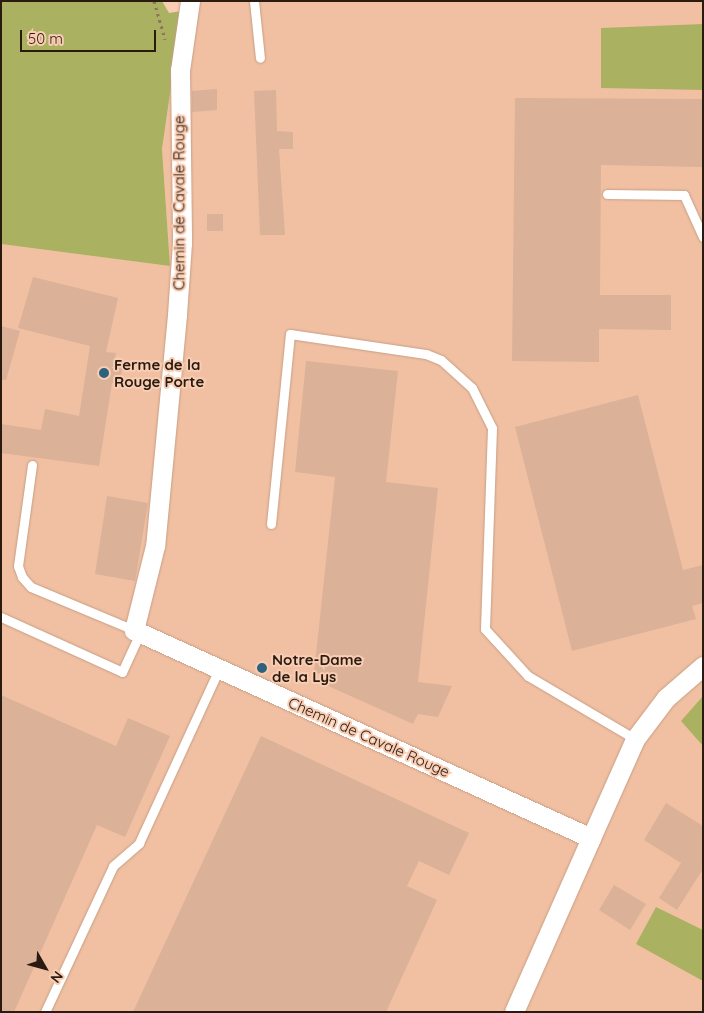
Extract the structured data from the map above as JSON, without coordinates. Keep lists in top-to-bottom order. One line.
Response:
{"streets":{"street":["Chemin de Cavale Rouge"]},"places":["Ferme de la Rouge Porte","Notre-Dame de la Lys"],"scale_bar":"50 m","north":"bottom right"}
